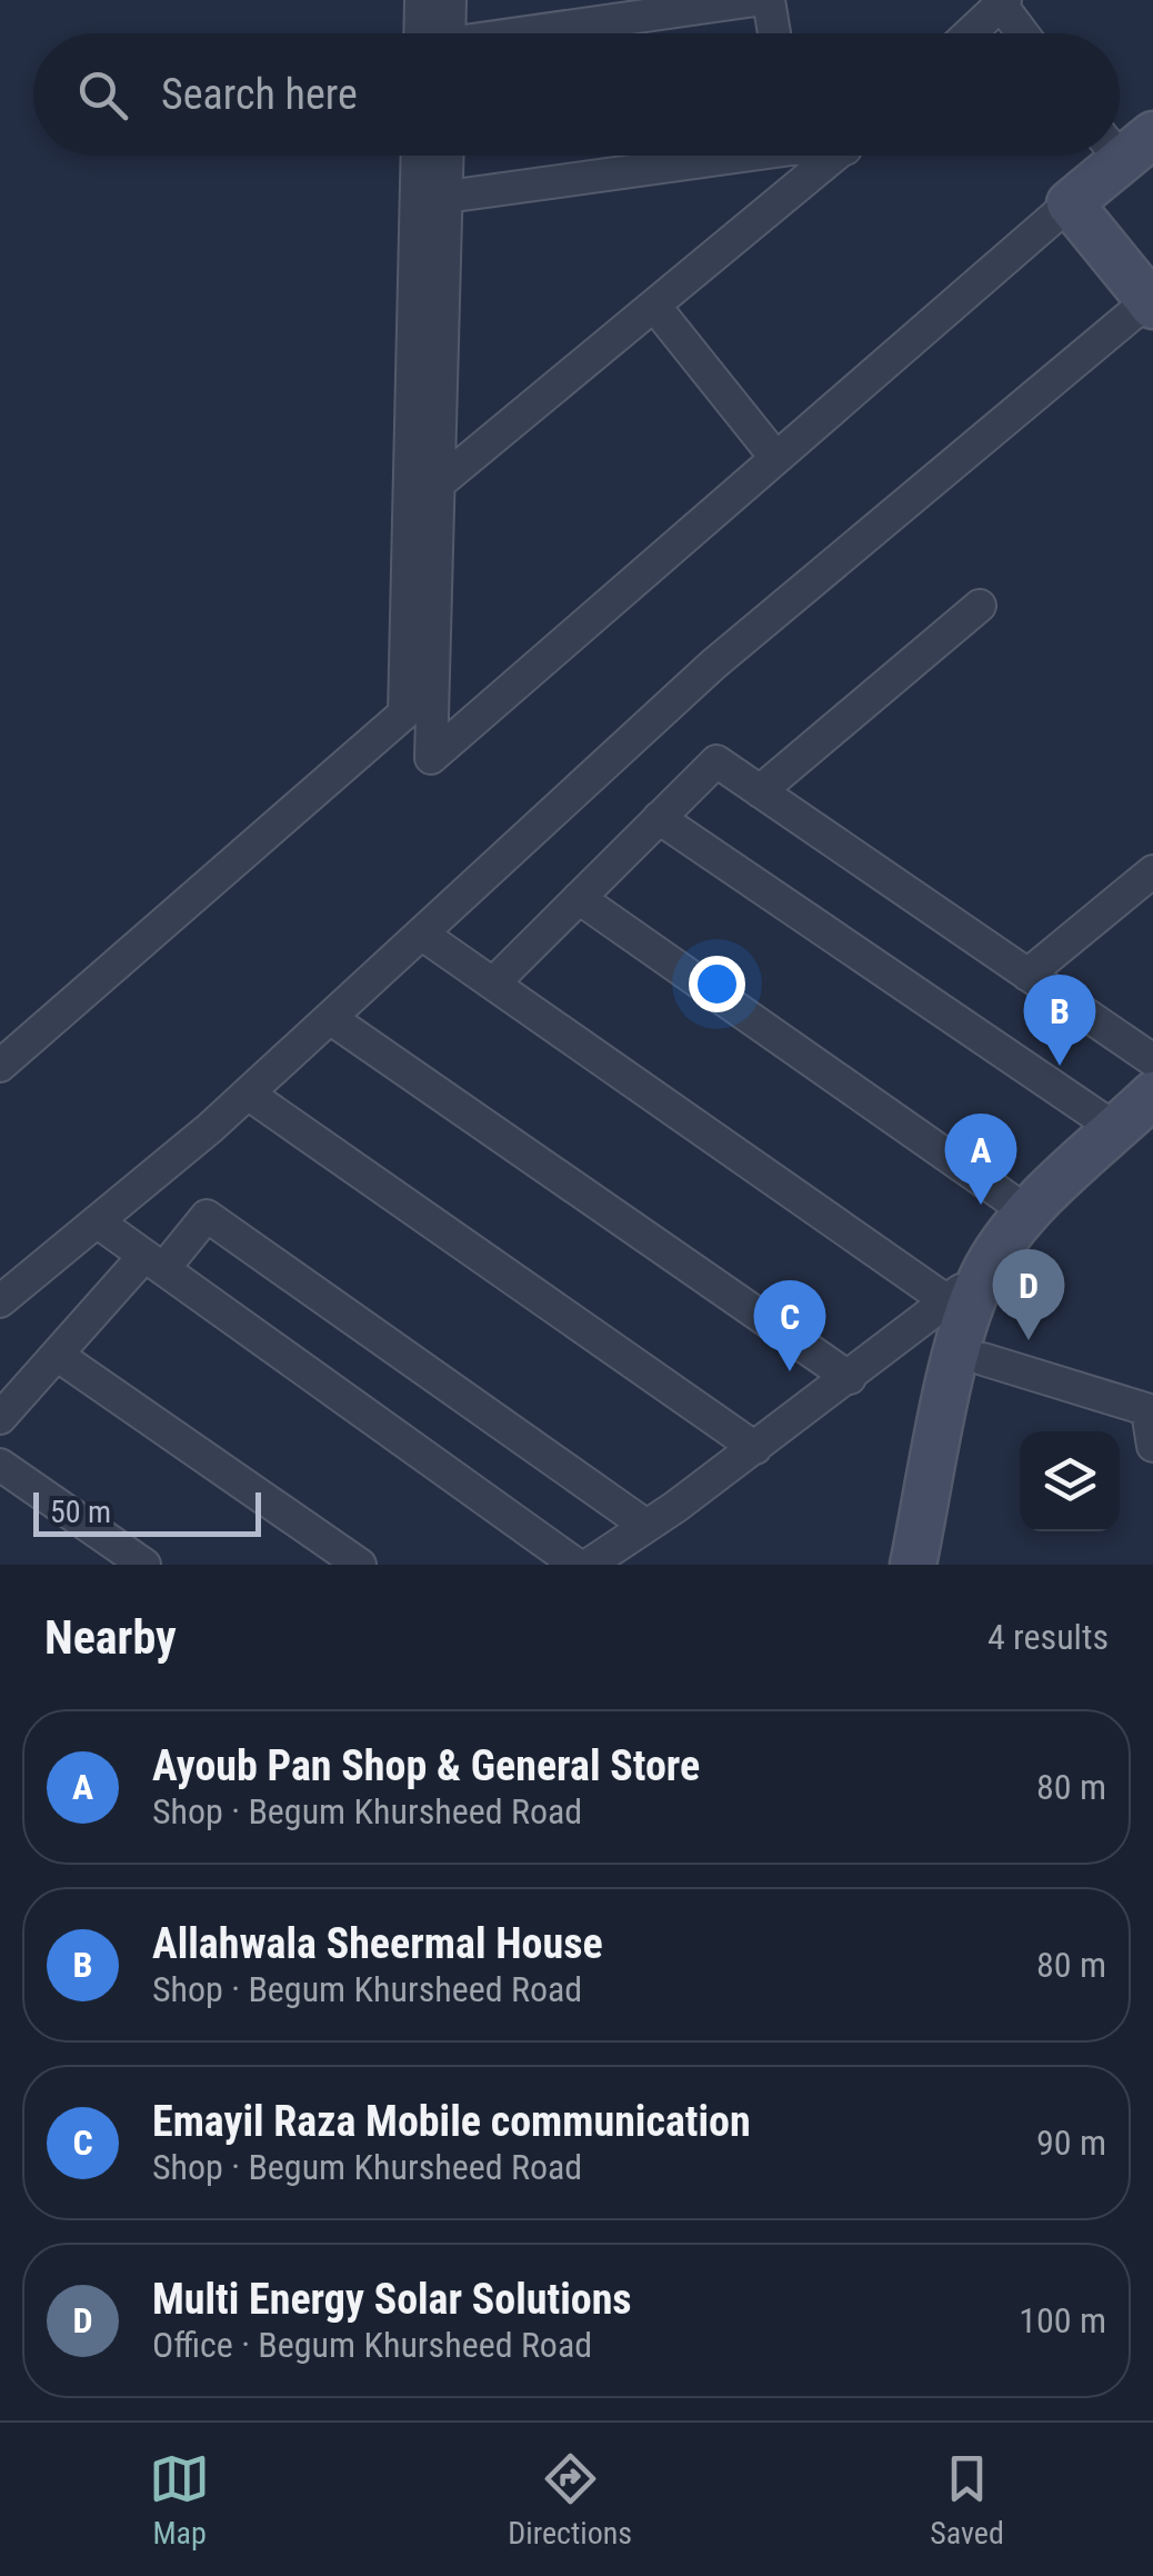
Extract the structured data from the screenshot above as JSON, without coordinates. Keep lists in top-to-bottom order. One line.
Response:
{"scale_bar":"50 m","page":{"search":"Search here","pins":["B","A","D","C"],"scale":"50 m","heading":["Nearby","4 results"],"list":[{"mark":"A","name":"Ayoub Pan Shop & General Store","note":"Shop · Begum Khursheed Road","value":"80 m"},{"mark":"B","name":"Allahwala Sheermal House","note":"Shop · Begum Khursheed Road","value":"80 m"},{"mark":"C","name":"Emayil Raza Mobile communication","note":"Shop · Begum Khursheed Road","value":"90 m"},{"mark":"D","name":"Multi Energy Solar Solutions","note":"Office · Begum Khursheed Road","value":"100 m"}],"nav":["Map","Directions","Saved"]}}
